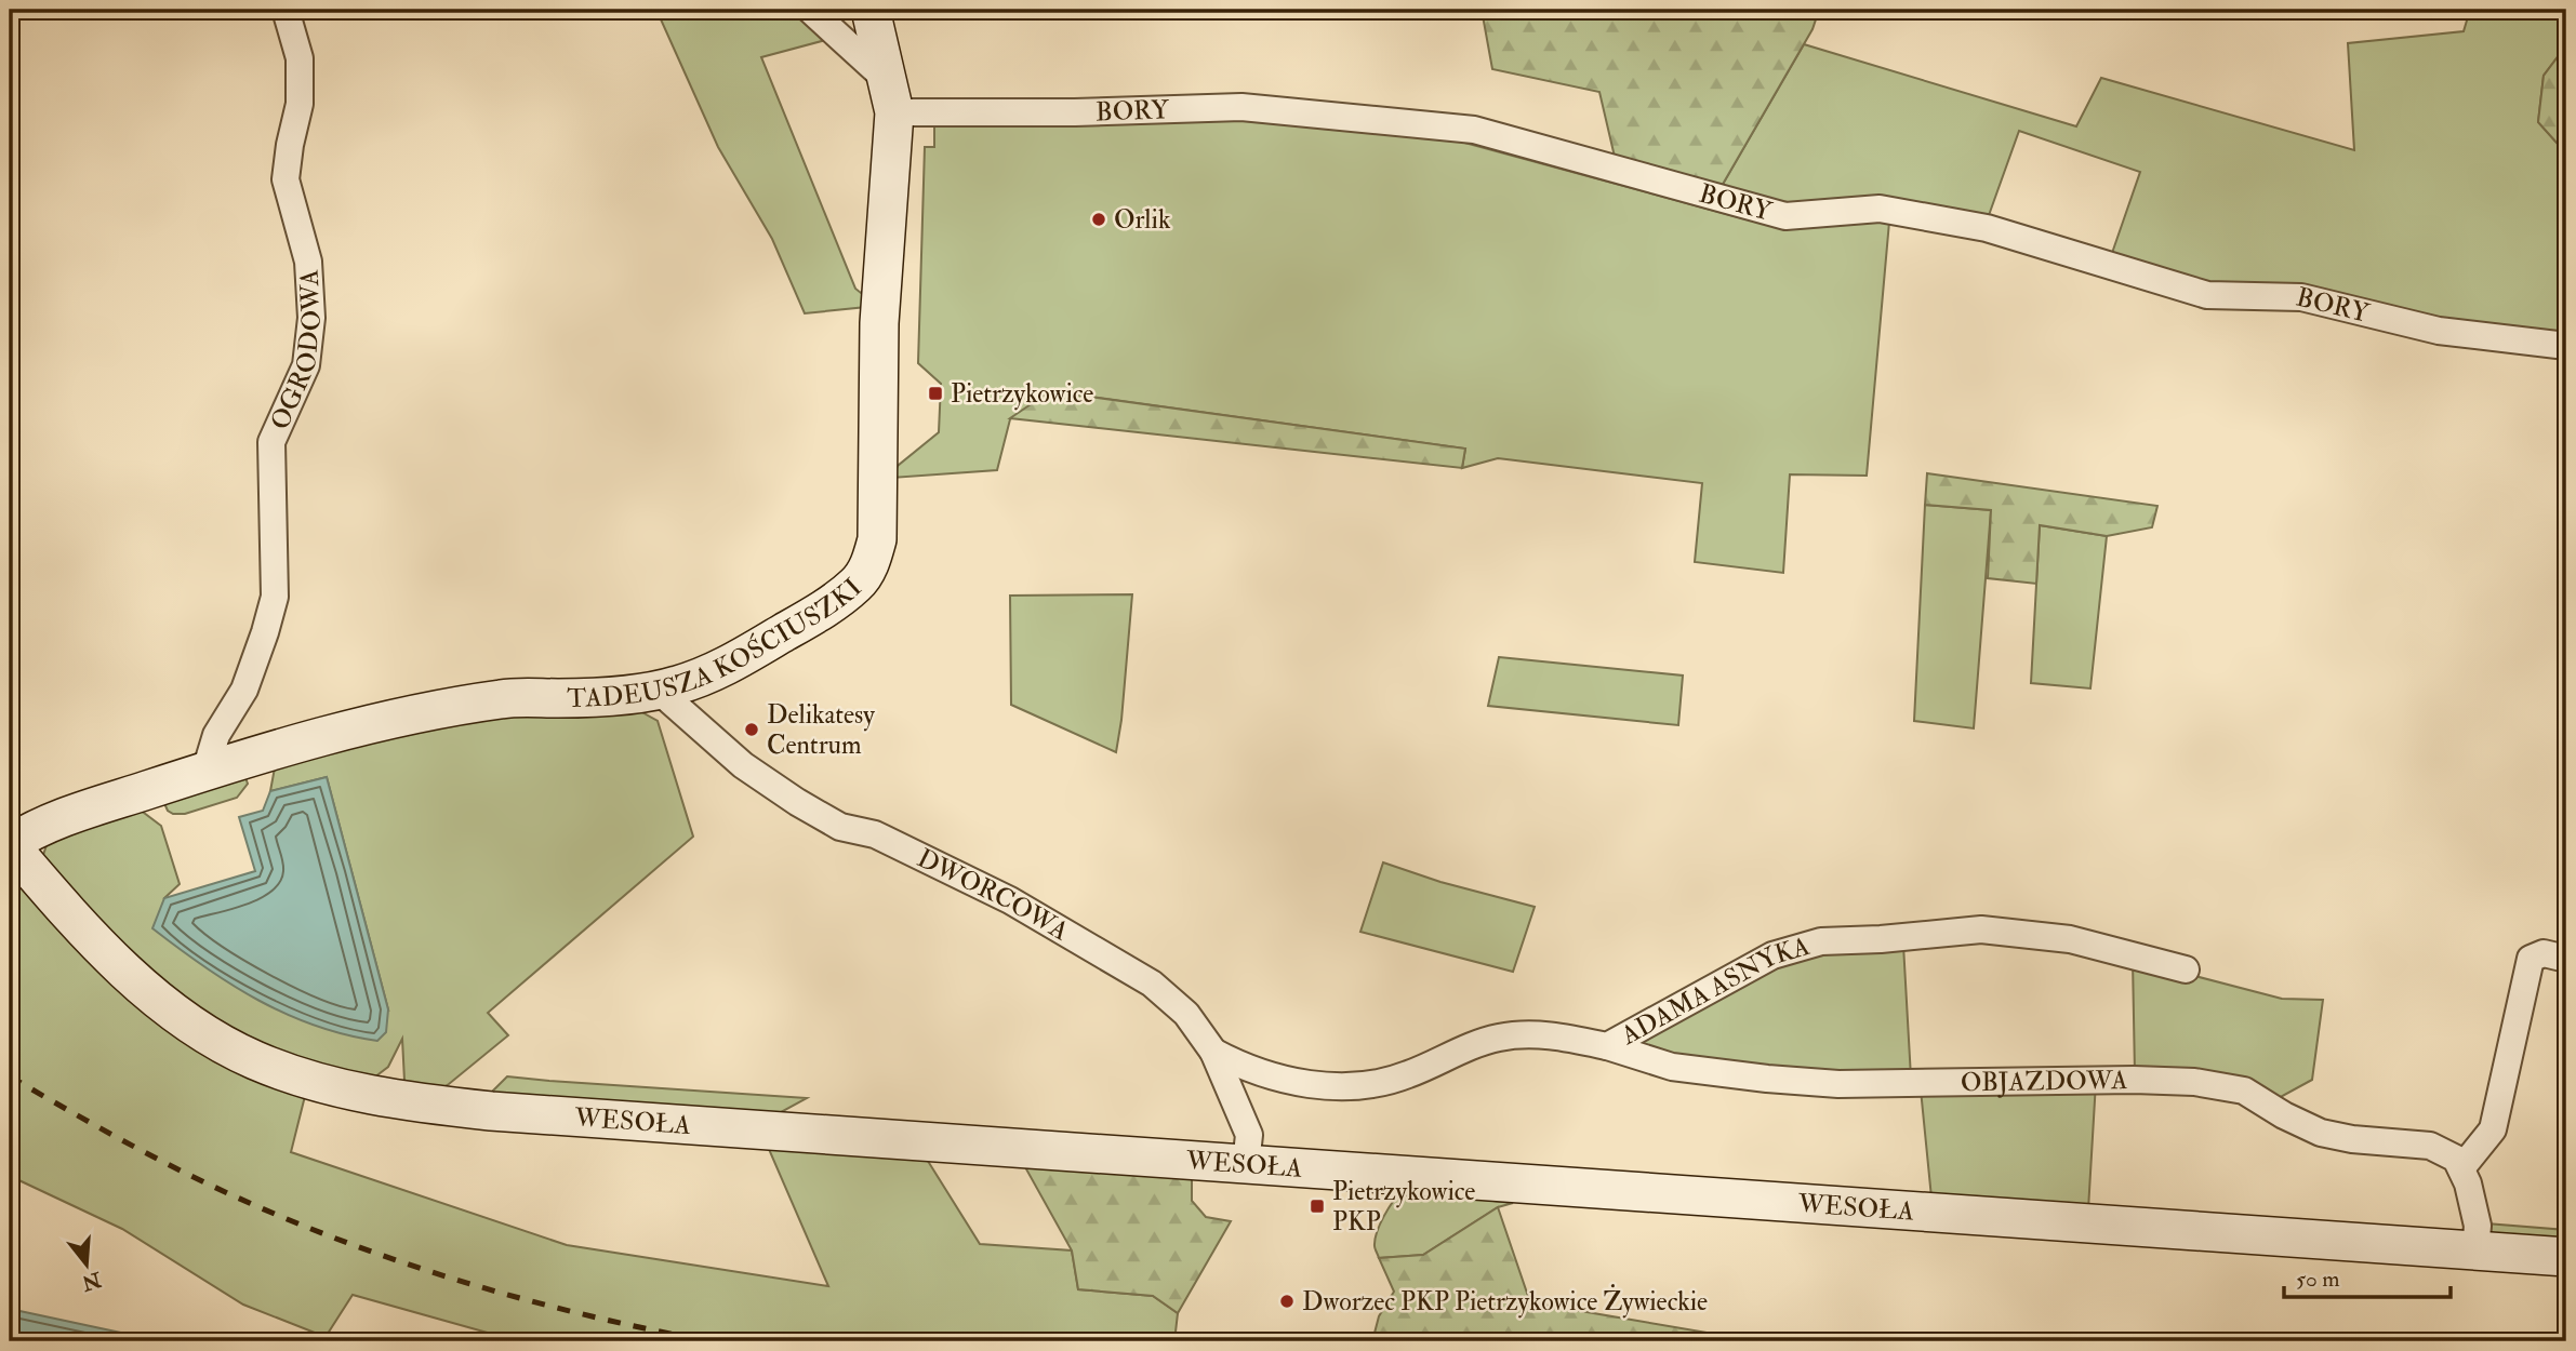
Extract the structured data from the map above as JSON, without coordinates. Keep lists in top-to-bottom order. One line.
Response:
{"streets":{"main road":["TADEUSZA KOŚCIUSZKI","WESOŁA"],"street":["BORY","OGRODOWA","DWORCOWA","ADAMA ASNYKA","OBJAZDOWA"]},"crossings":[["BORY","TADEUSZA KOŚCIUSZKI"],["OGRODOWA","TADEUSZA KOŚCIUSZKI"],["TADEUSZA KOŚCIUSZKI","DWORCOWA"],["TADEUSZA KOŚCIUSZKI","WESOŁA"],["DWORCOWA","ADAMA ASNYKA"],["DWORCOWA","WESOŁA"],["ADAMA ASNYKA","OBJAZDOWA"]],"places":{"other":["Orlik","Delikatesy Centrum","Dworzec PKP Pietrzykowice Żywieckie"],"transit":["Pietrzykowice","Pietrzykowice PKP"]},"scale_bar":"50 m","north":"bottom"}
